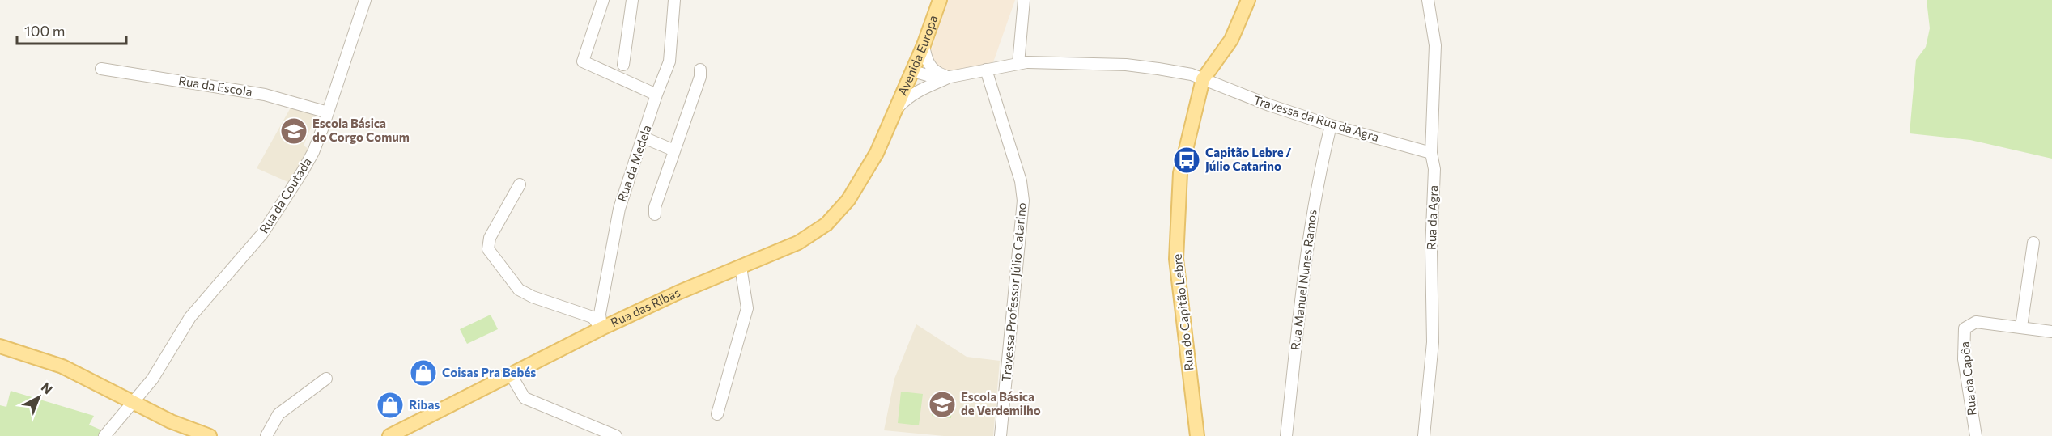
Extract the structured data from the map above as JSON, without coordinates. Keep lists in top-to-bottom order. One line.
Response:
{"streets":{"main road":["Avenida Europa","Rua das Ribas","Rua do Capitão Lebre"],"street":["Rua da Escola","Travessa da Rua da Agra","Rua da Medela","Rua da Coutada","Rua da Agra","Rua Manuel Nunes Ramos","Travessa Professor Júlio Catarino","Rua da Capôa"]},"crossings":[["Avenida Europa","Rua das Ribas"],["Rua da Escola","Rua da Coutada"],["Travessa da Rua da Agra","Rua da Agra"],["Travessa da Rua da Agra","Rua Manuel Nunes Ramos"],["Travessa da Rua da Agra","Travessa Professor Júlio Catarino"],["Travessa da Rua da Agra","Rua do Capitão Lebre"],["Rua da Medela","Rua das Ribas"]],"places":{"school or university":["Escola Básica do Corgo Comum","Escola Básica de Verdemilho"],"bus stop":["Capitão Lebre / Júlio Catarino"],"shop":["Coisas Pra Bebés","Ribas"]},"scale_bar":"100 m","north":"top right"}
